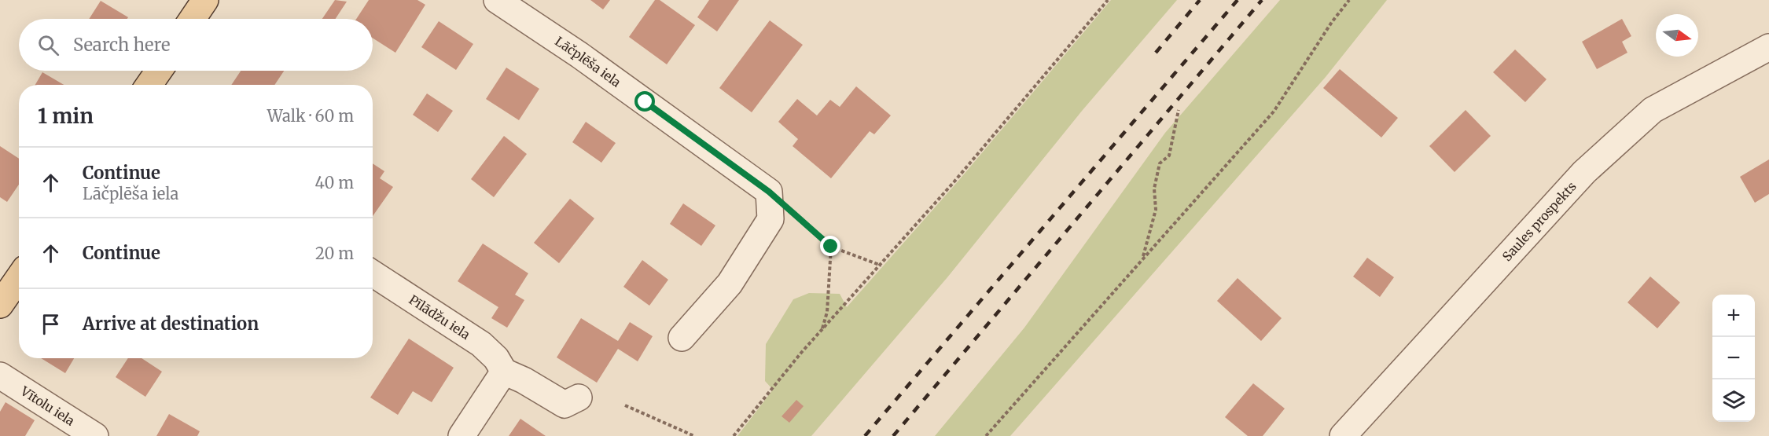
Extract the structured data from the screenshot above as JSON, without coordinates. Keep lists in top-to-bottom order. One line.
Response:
{"streets":{"street":["Lāčplēša iela","Saules prospekts","Pīlādžu iela","Vītolu iela"]},"north":"right","page":{"search":"Search here","heading":["1 min","Walk · 60 m"],"list":[["Continue","Lāčplēša iela","40 m"],["Continue","20 m"],"Arrive at destination"],"map_buttons":["+","−"]}}
